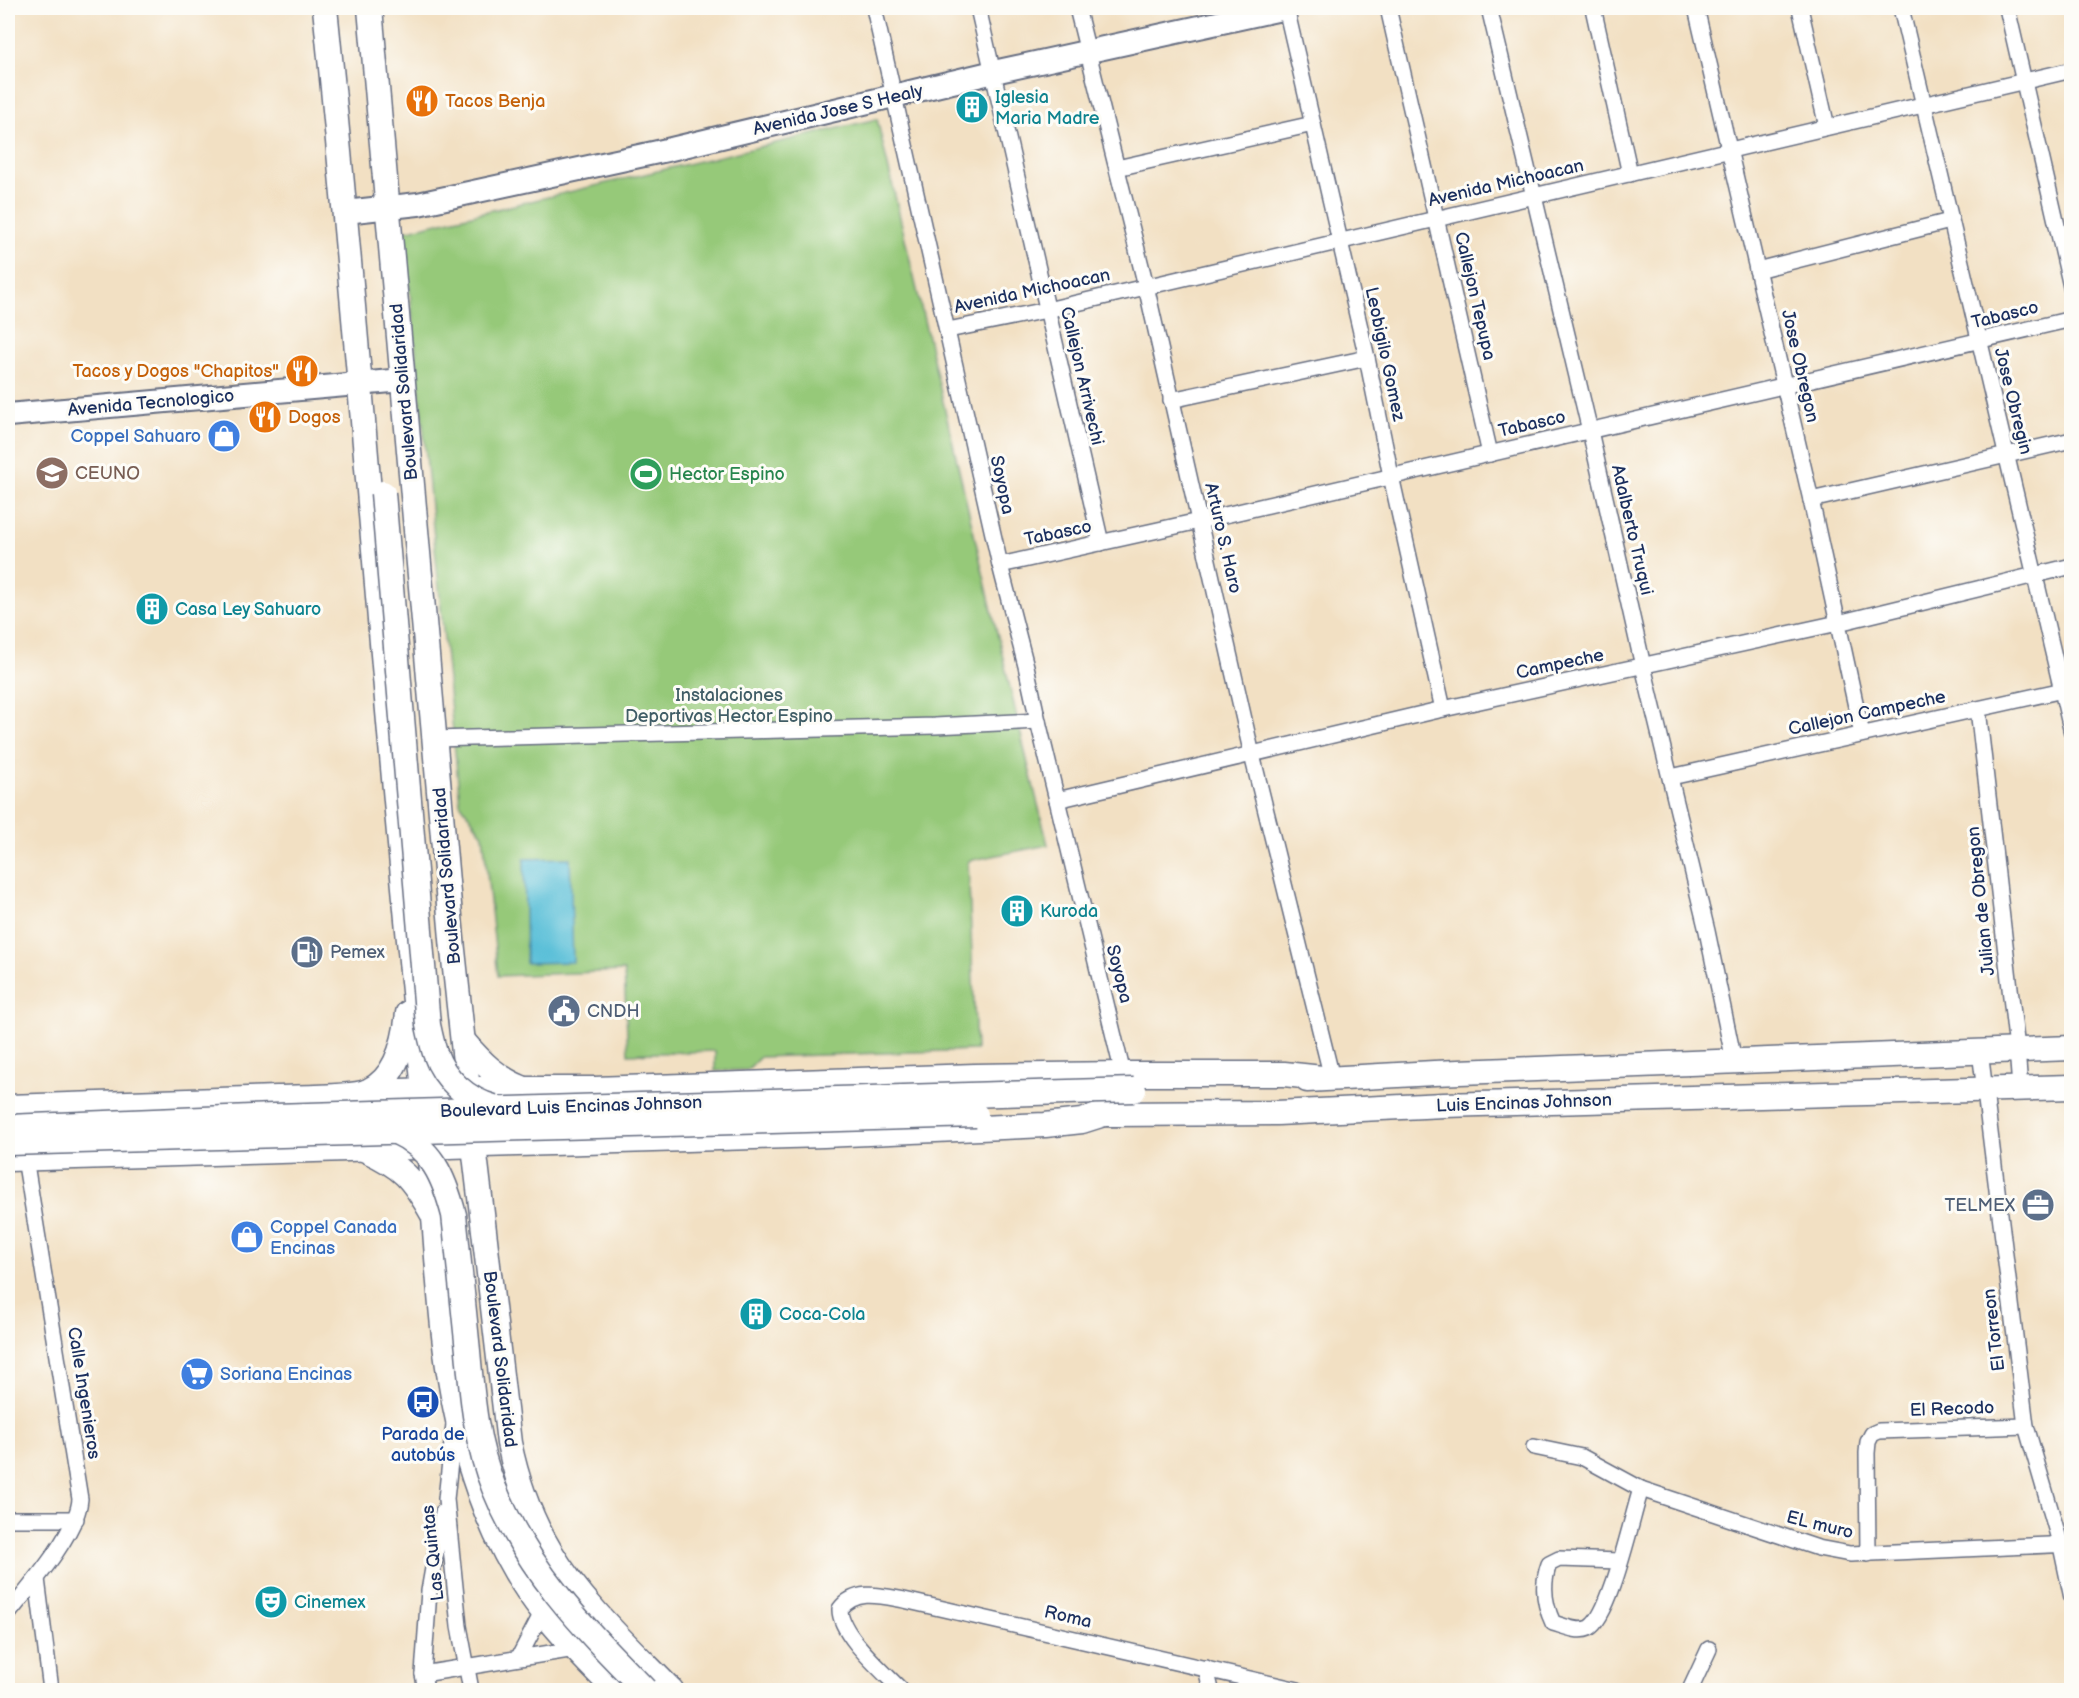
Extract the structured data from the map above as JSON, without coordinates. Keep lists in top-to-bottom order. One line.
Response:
{"streets":{"main road":["Boulevard Solidaridad","Luis Encinas Johnson","Boulevard Luis Encinas Johnson"],"street":["Avenida Jose S Healy","Avenida Michoacan","Callejon Tepupa","Tabasco","Leobigilo Gomez","Jose Obregon","Callejon Arrivechi","Jose Obregin","Avenida Tecnologico","Soyopa","Adalberto Truqui","Arturo S. Haro","Campeche","Callejon Campeche","Julian de Obregon","El Torreon","Calle Ingenieros","El Recodo","EL muro","Las Quintas","Roma"]},"crossings":[["Avenida Jose S Healy","Leobigilo Gomez"],["Avenida Jose S Healy","Callejon Arrivechi"],["Avenida Jose S Healy","Boulevard Solidaridad"],["Avenida Jose S Healy","Soyopa"],["Avenida Jose S Healy","Arturo S. Haro"],["Avenida Michoacan","Callejon Tepupa"],["Avenida Michoacan","Leobigilo Gomez"],["Avenida Michoacan","Jose Obregon"],["Avenida Michoacan","Callejon Arrivechi"],["Avenida Michoacan","Jose Obregin"],["Avenida Michoacan","Soyopa"],["Avenida Michoacan","Adalberto Truqui"],["Avenida Michoacan","Arturo S. Haro"],["Callejon Tepupa","Tabasco"],["Tabasco","Leobigilo Gomez"],["Tabasco","Jose Obregon"],["Tabasco","Callejon Arrivechi"],["Tabasco","Jose Obregin"],["Tabasco","Soyopa"],["Tabasco","Adalberto Truqui"],["Tabasco","Arturo S. Haro"],["Leobigilo Gomez","Campeche"],["Jose Obregon","Campeche"],["Jose Obregon","Callejon Campeche"],["Boulevard Solidaridad","Avenida Tecnologico"],["Jose Obregin","Campeche"],["Jose Obregin","Callejon Campeche"],["Soyopa","Campeche"],["Soyopa","Luis Encinas Johnson"],["Soyopa","Boulevard Luis Encinas Johnson"],["Adalberto Truqui","Campeche"],["Adalberto Truqui","Callejon Campeche"],["Adalberto Truqui","Luis Encinas Johnson"],["Arturo S. Haro","Campeche"],["Arturo S. Haro","Luis Encinas Johnson"],["Callejon Campeche","Julian de Obregon"],["Julian de Obregon","Luis Encinas Johnson"],["Luis Encinas Johnson","Boulevard Luis Encinas Johnson"],["Luis Encinas Johnson","El Torreon"],["Boulevard Luis Encinas Johnson","Calle Ingenieros"],["El Torreon","El Recodo"],["El Torreon","EL muro"],["El Recodo","EL muro"]],"parks":["Instalaciones Deportivas Hector Espino"],"places":{"restaurant":["Tacos Benja","Tacos y Dogos \"Chapitos\"","Dogos"],"building":["Iglesia Maria Madre","Casa Ley Sahuaro","Kuroda","Coca-Cola"],"shop":["Coppel Sahuaro","Coppel Canada Encinas"],"school or university":["CEUNO"],"sports":["Hector Espino"],"fuel station":["Pemex"],"public building":["CNDH"],"office":["TELMEX"],"supermarket":["Soriana Encinas"],"bus stop":["Parada de autobús"],"theatre":["Cinemex"]}}
